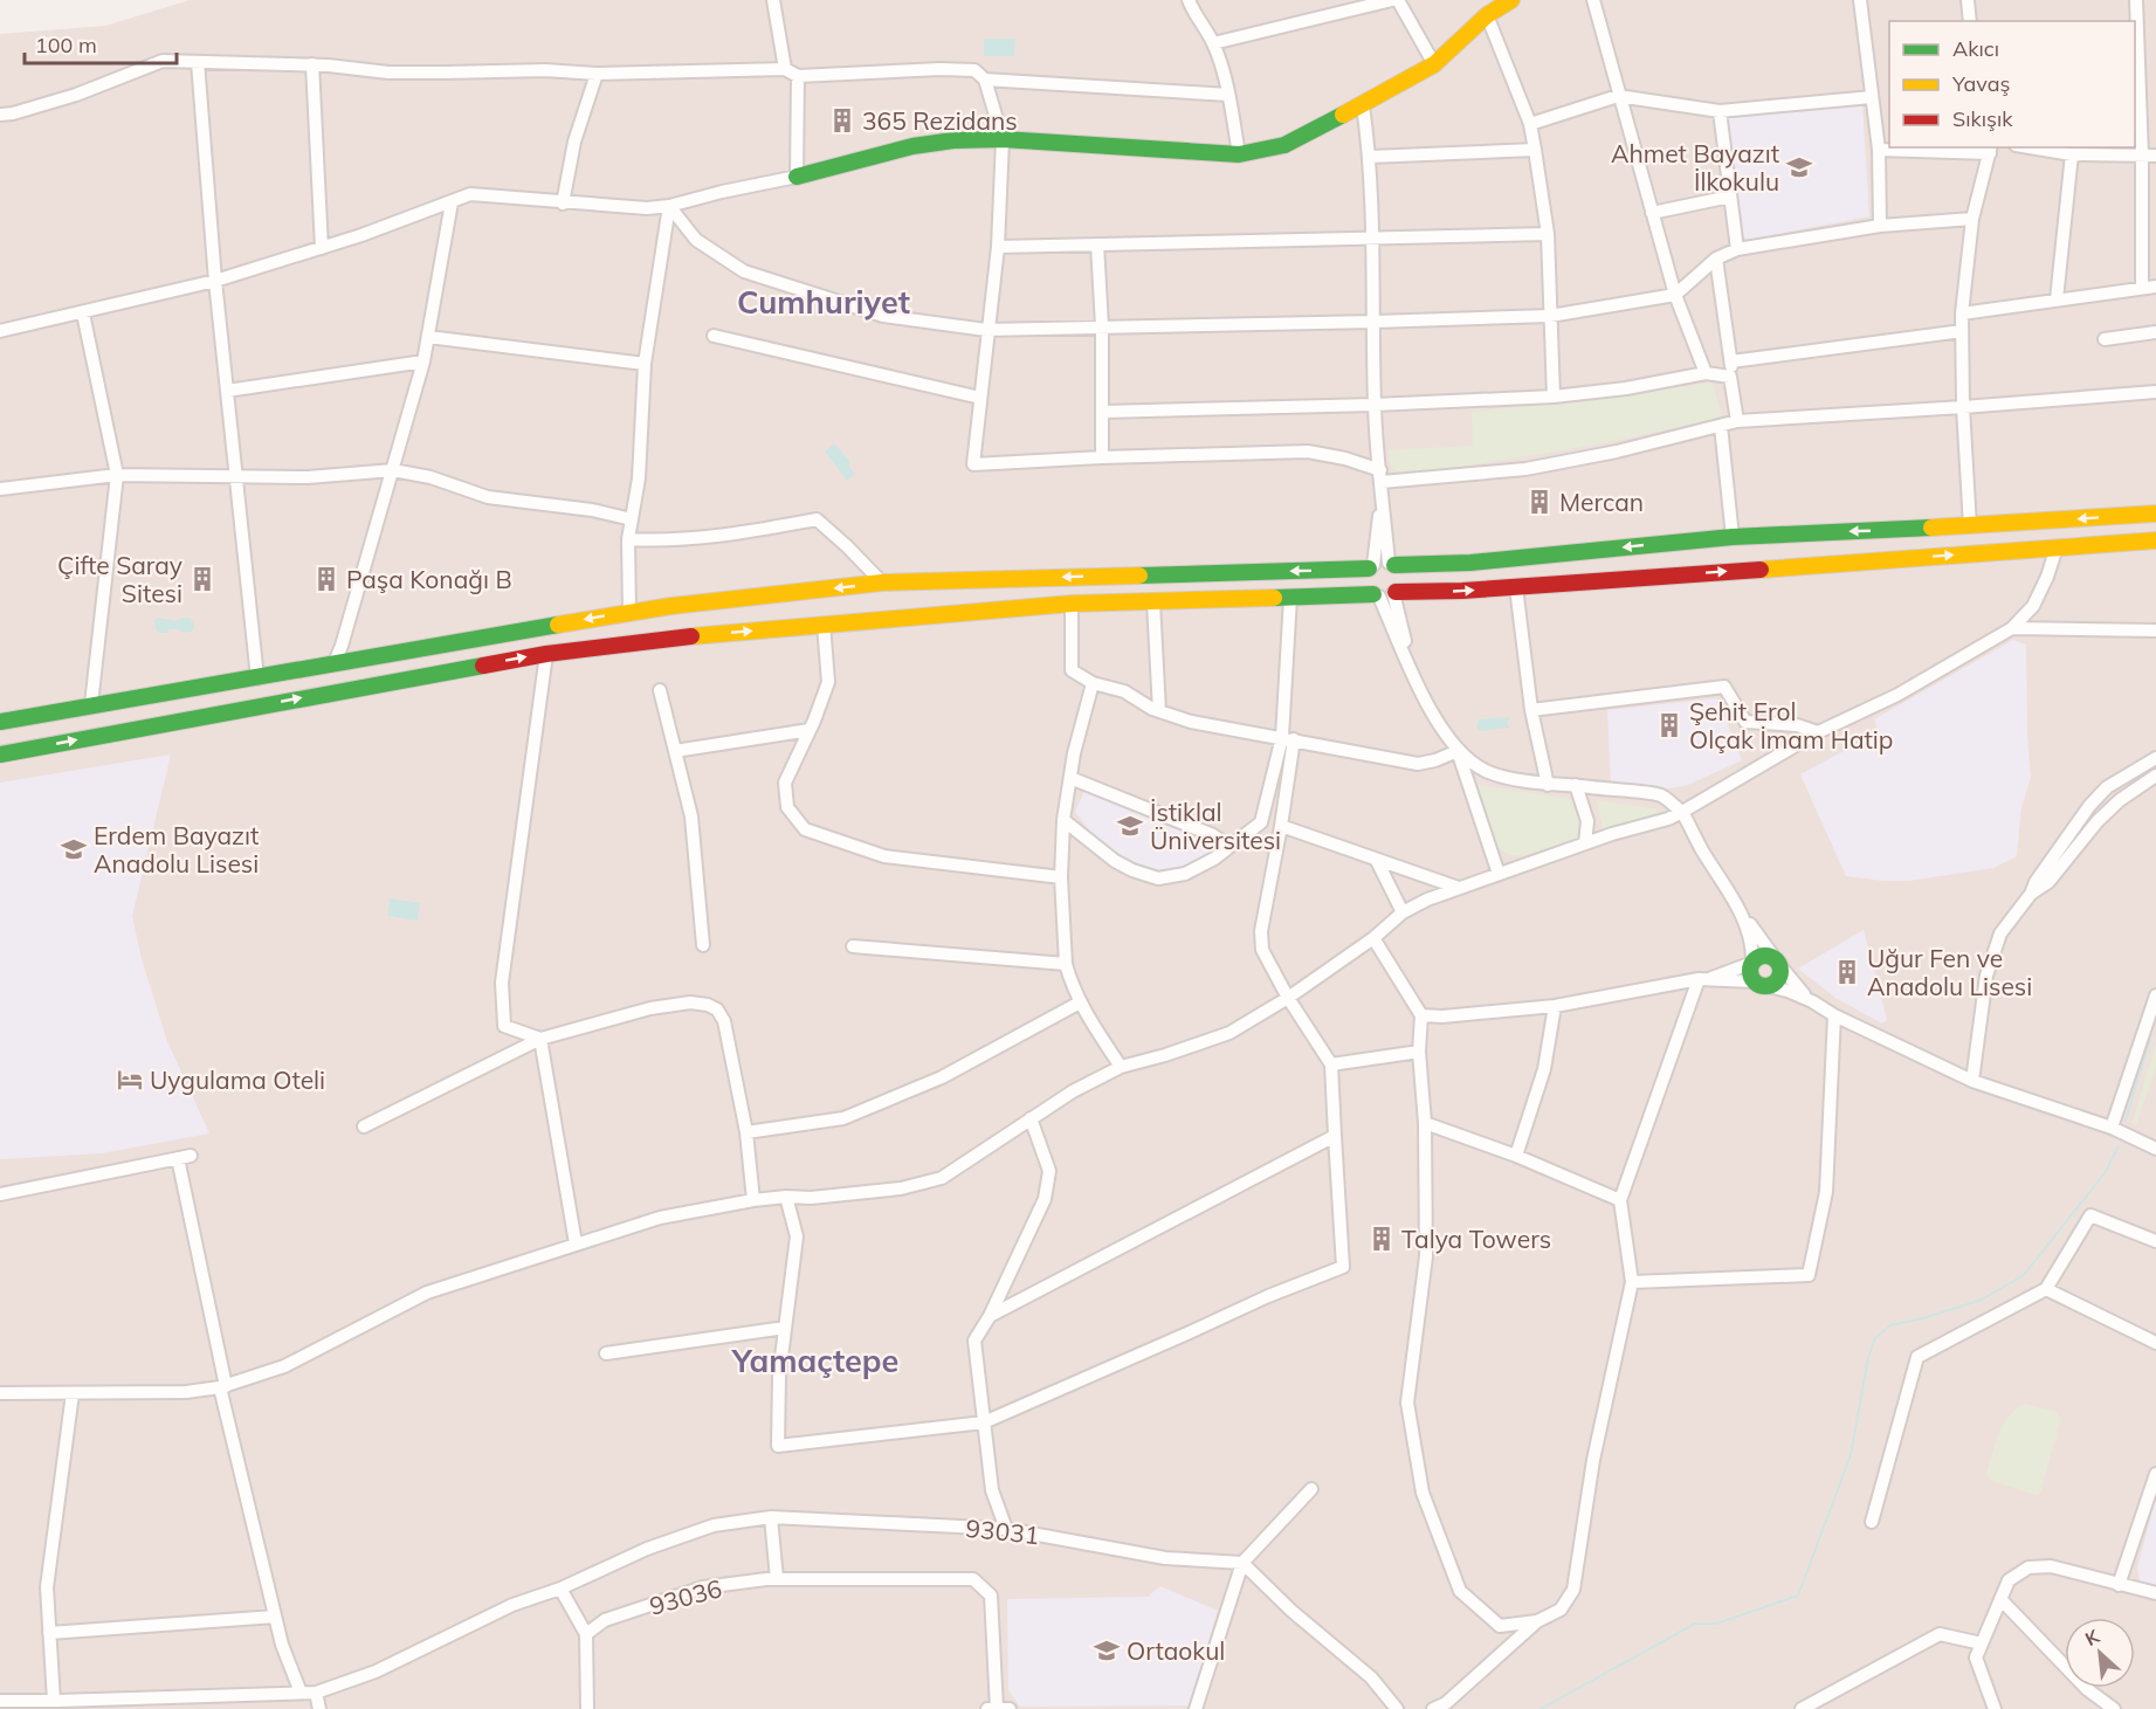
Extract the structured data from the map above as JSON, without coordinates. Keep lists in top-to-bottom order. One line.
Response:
{"streets":{"street":["93031","93036"]},"districts":["Cumhuriyet","Yamaçtepe"],"places":{"building":["365 Rezidans","Mercan","Çifte Saray Sitesi","Paşa Konağı B","Şehit Erol Olçak İmam Hatip","Uğur Fen ve Anadolu Lisesi","Talya Towers"],"school or university":["Ahmet Bayazıt İlkokulu","İstiklal Üniversitesi","Erdem Bayazıt Anadolu Lisesi","Ortaokul"],"hotel":["Uygulama Oteli"]},"legend":["Akıcı","Yavaş","Sıkışık"],"scale_bar":"100 m","north":"top left"}
